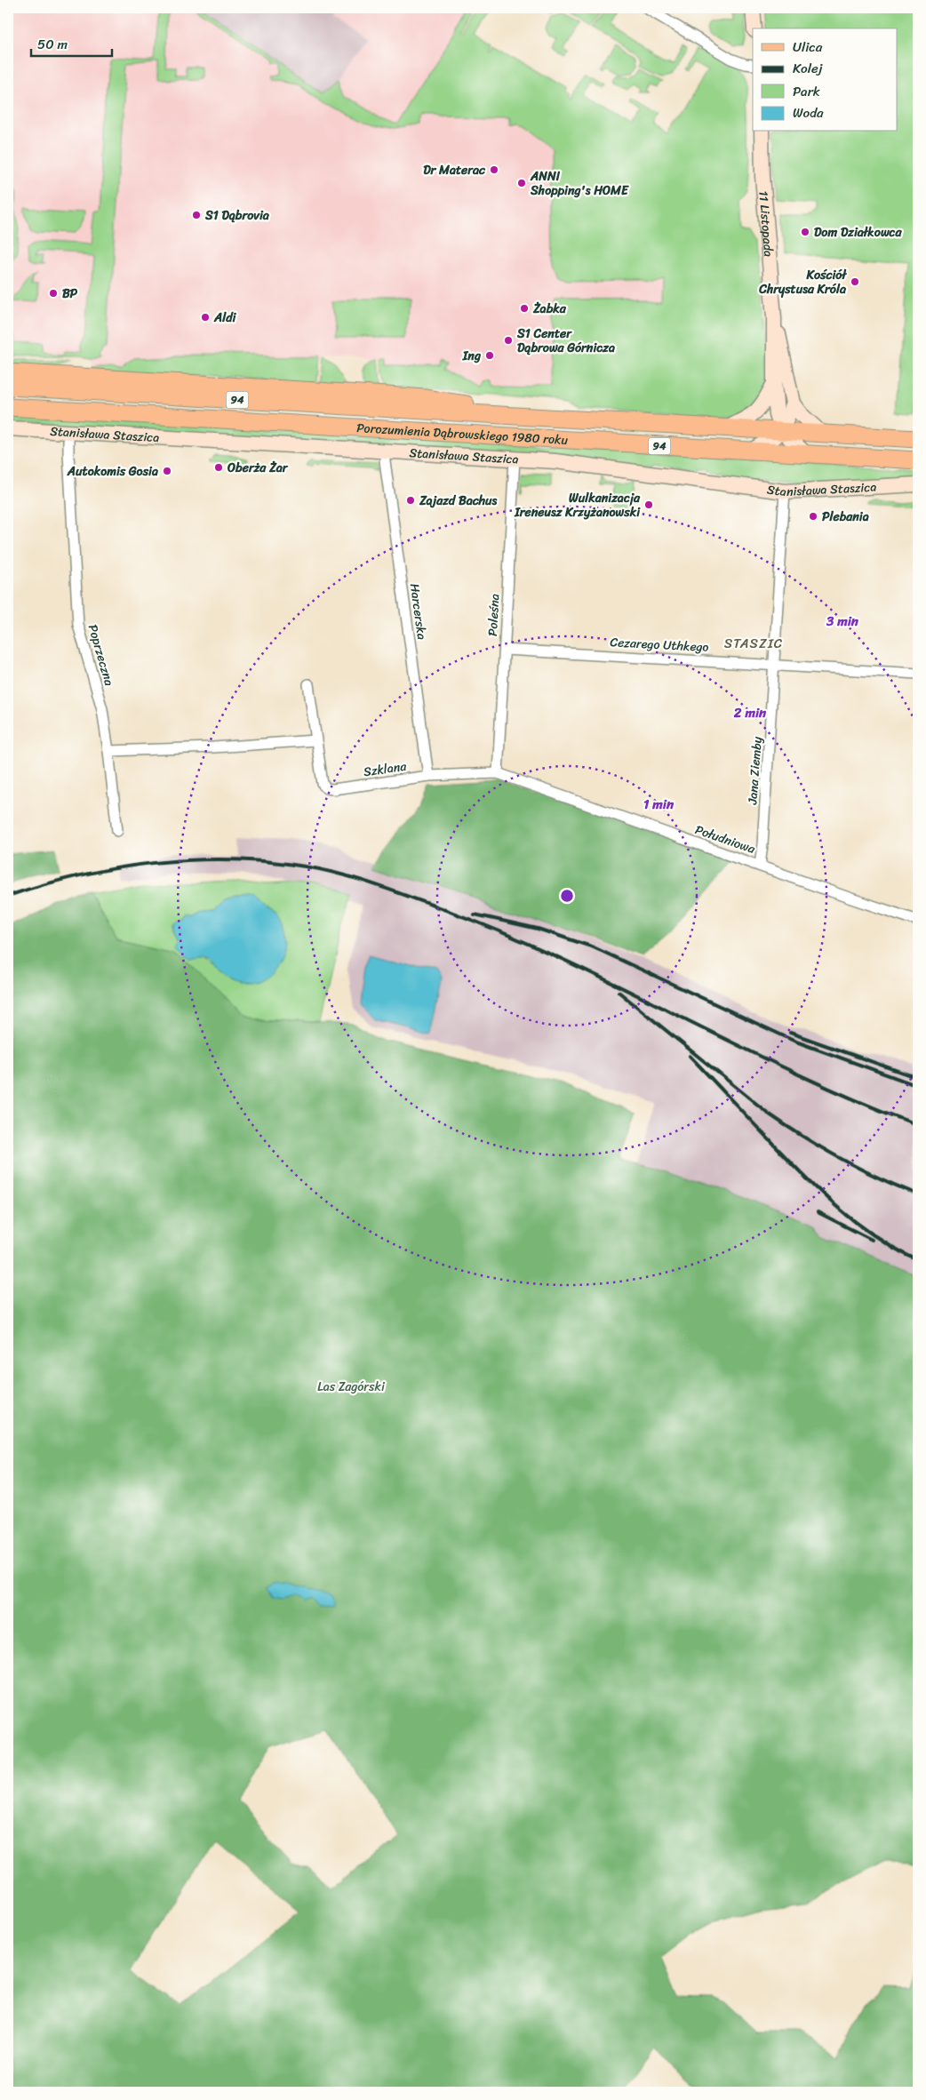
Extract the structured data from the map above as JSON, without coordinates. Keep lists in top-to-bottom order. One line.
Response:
{"streets":{"main road":["94","Porozumienia Dąbrowskiego 1980 roku"],"street":["11 Listopada","Stanisława Staszica","Harcerska","Poleśna","Cezarego Uthkego","Poprzeczna","Szklana","Jana Ziemby","Południowa"]},"crossings":[["11 Listopada","Porozumienia Dąbrowskiego 1980 roku"],["Stanisława Staszica","Harcerska"],["Stanisława Staszica","Poleśna"],["Stanisława Staszica","Poprzeczna"],["Stanisława Staszica","Jana Ziemby"],["Harcerska","Szklana"],["Poleśna","Cezarego Uthkego"],["Poleśna","Szklana"],["Poleśna","Południowa"],["Cezarego Uthkego","Jana Ziemby"],["Szklana","Południowa"],["Jana Ziemby","Południowa"]],"districts":["STASZIC"],"parks":["Las Zagórski"],"places":["Dr Materac","ANNI Shopping's HOME","S1 Dąbrovia","Dom Działkowca","Kościół Chrystusa Króla","BP","Żabka","Aldi","S1 Center Dąbrowa Górnicza","Ing","Oberża Żar","Autokomis Gosia","Zajazd Bachus","Wulkanizacja Ireneusz Krzyżanowski","Plebania"],"legend":["Ulica","Kolej","Park","Woda"],"scale_bar":"50 m","rings":["3 min","2 min","1 min"]}
